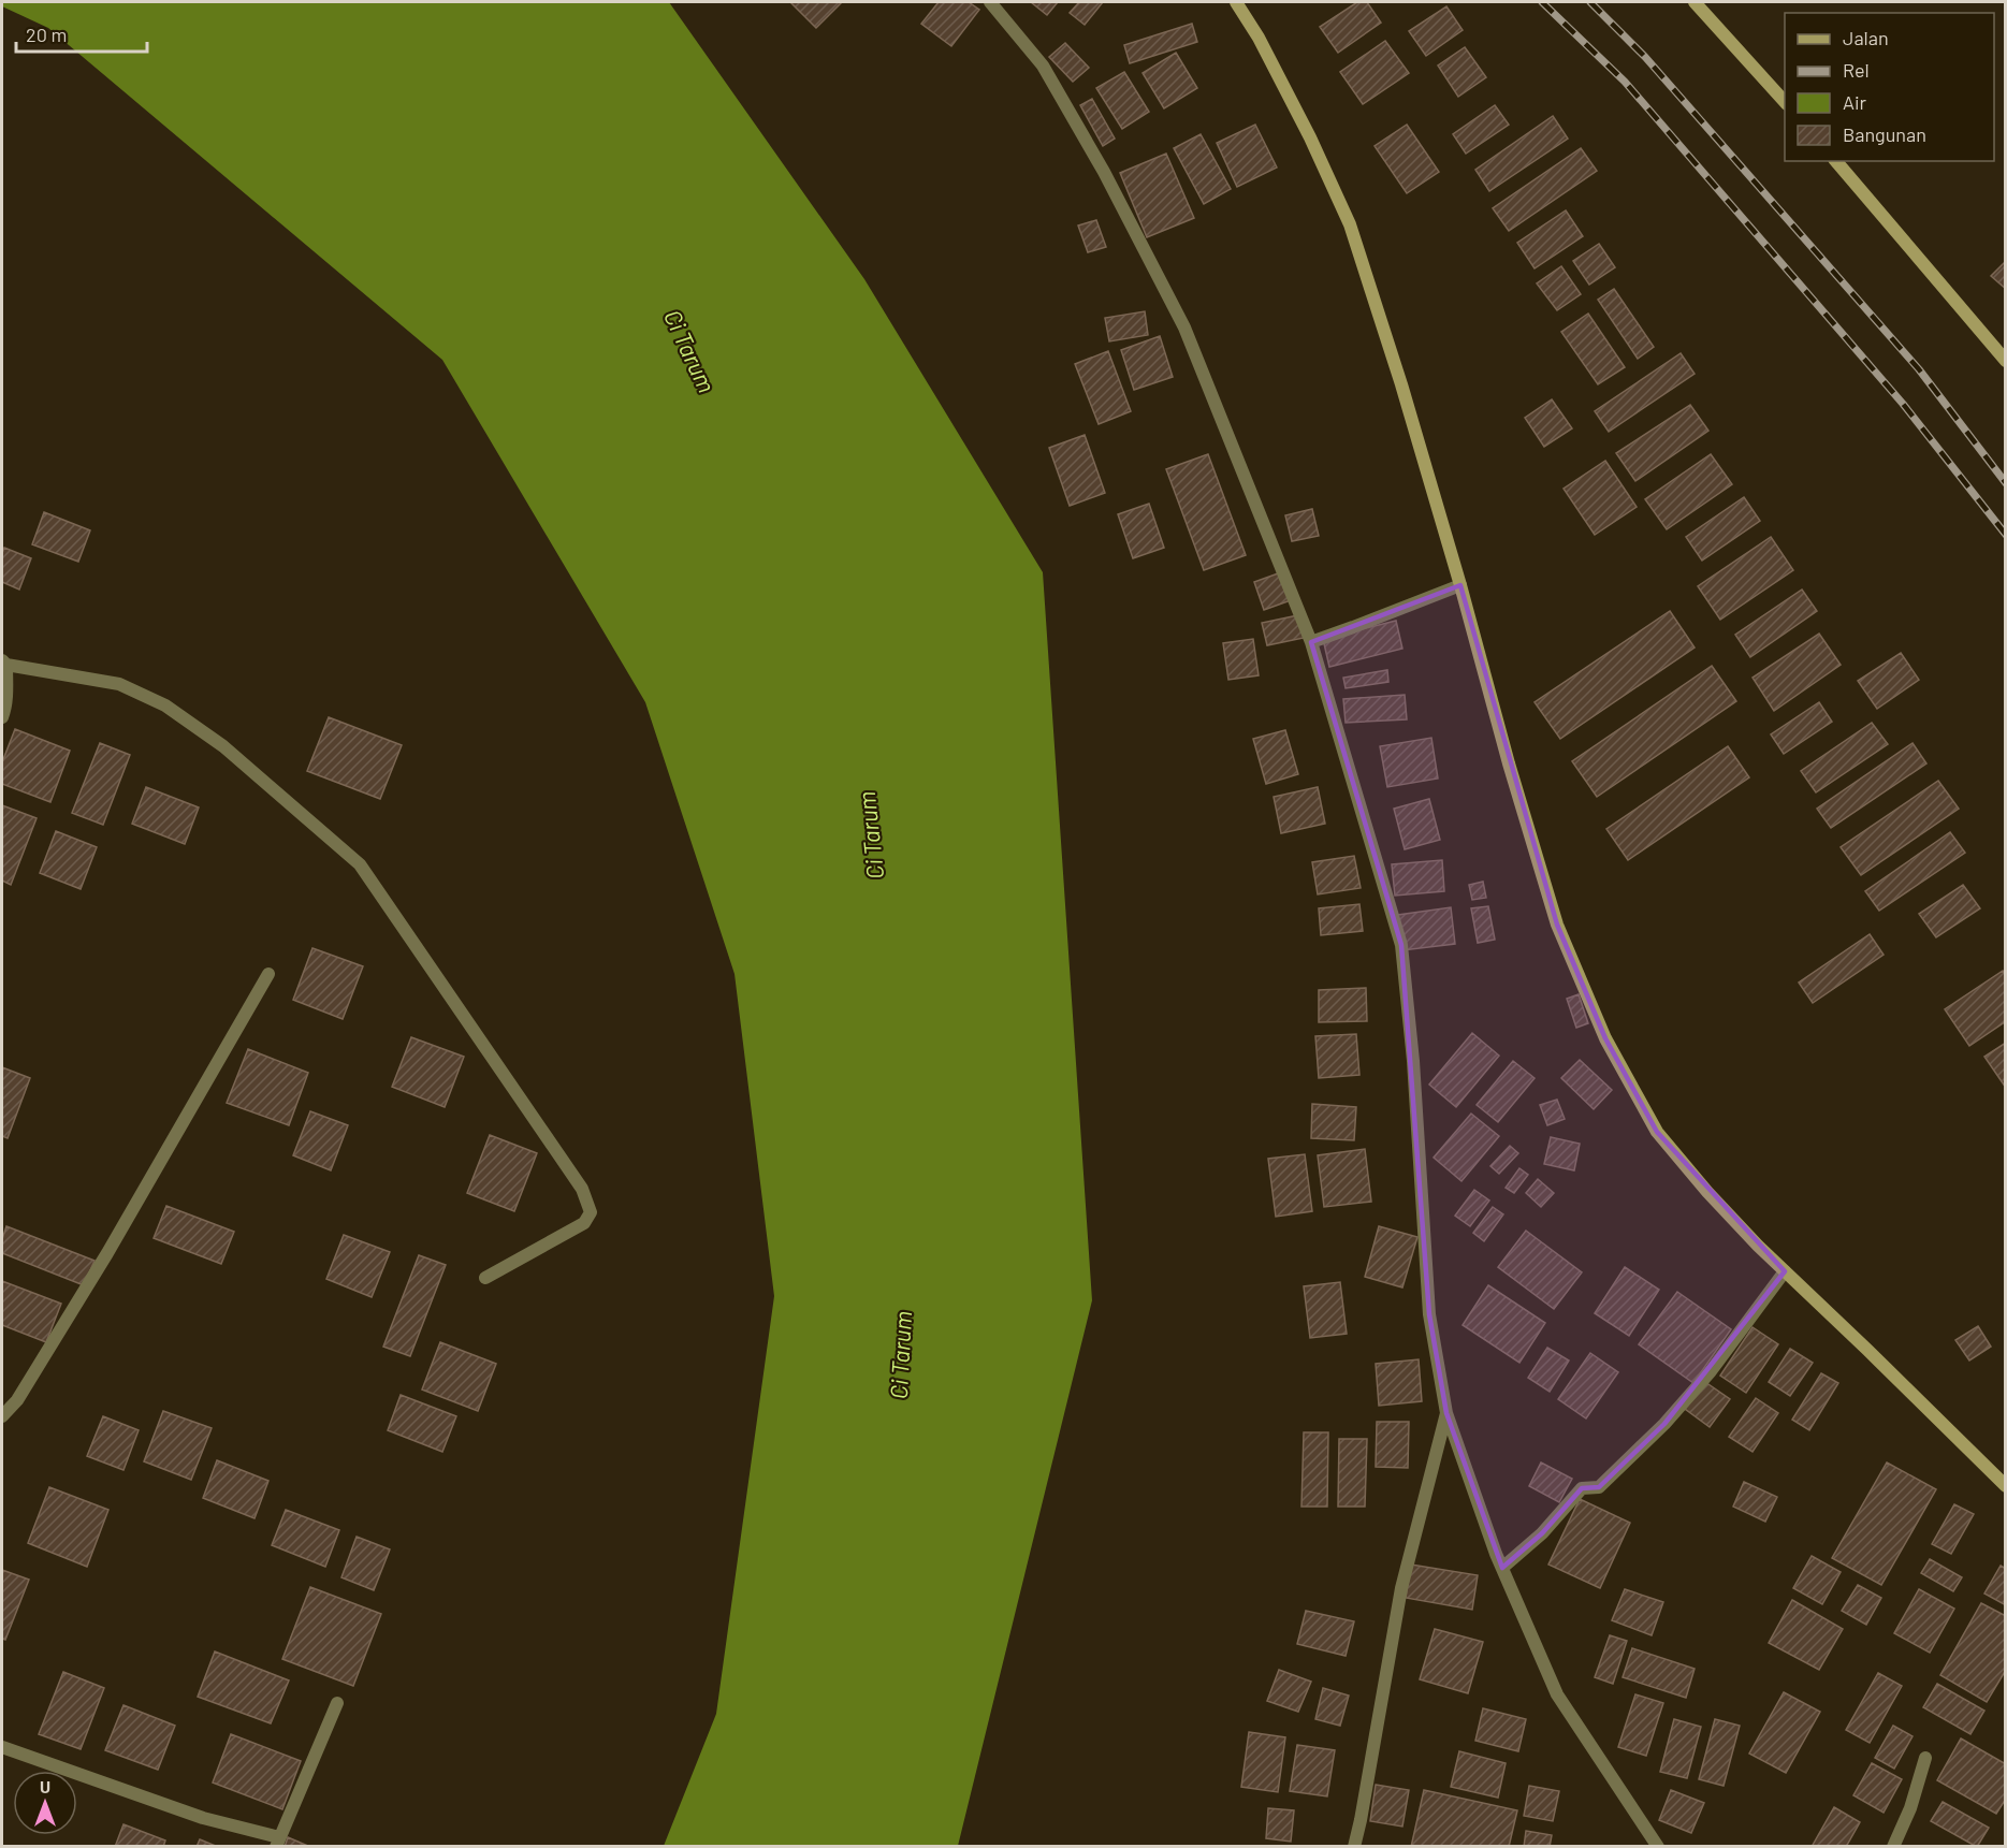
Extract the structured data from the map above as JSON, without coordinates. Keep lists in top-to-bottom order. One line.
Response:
{"water":["Ci Tarum"],"legend":["Jalan","Rel","Air","Bangunan"],"scale_bar":"20 m","north":"top"}
